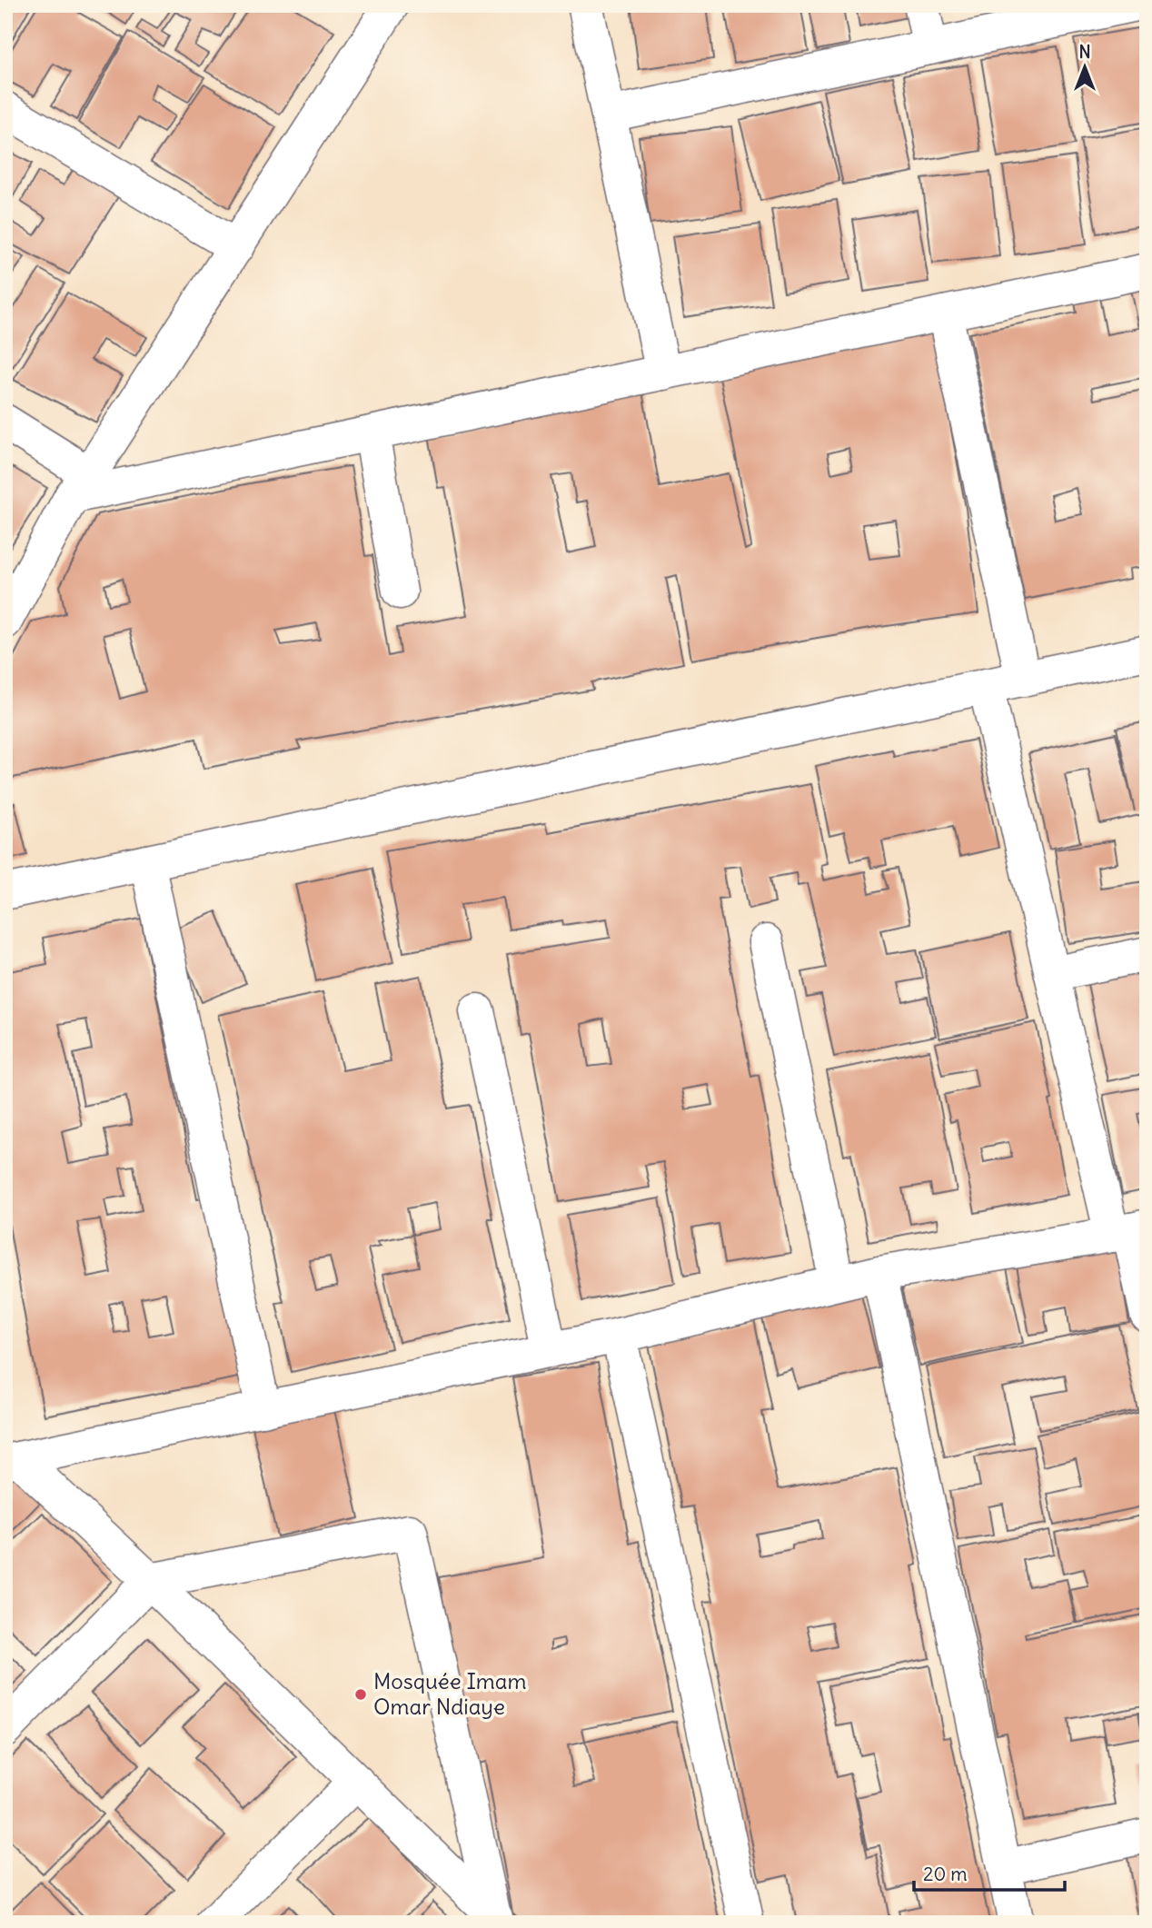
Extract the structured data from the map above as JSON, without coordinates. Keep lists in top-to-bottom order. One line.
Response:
{"places":["Mosquée Imam Omar Ndiaye"],"scale_bar":"20 m","north":"top"}
